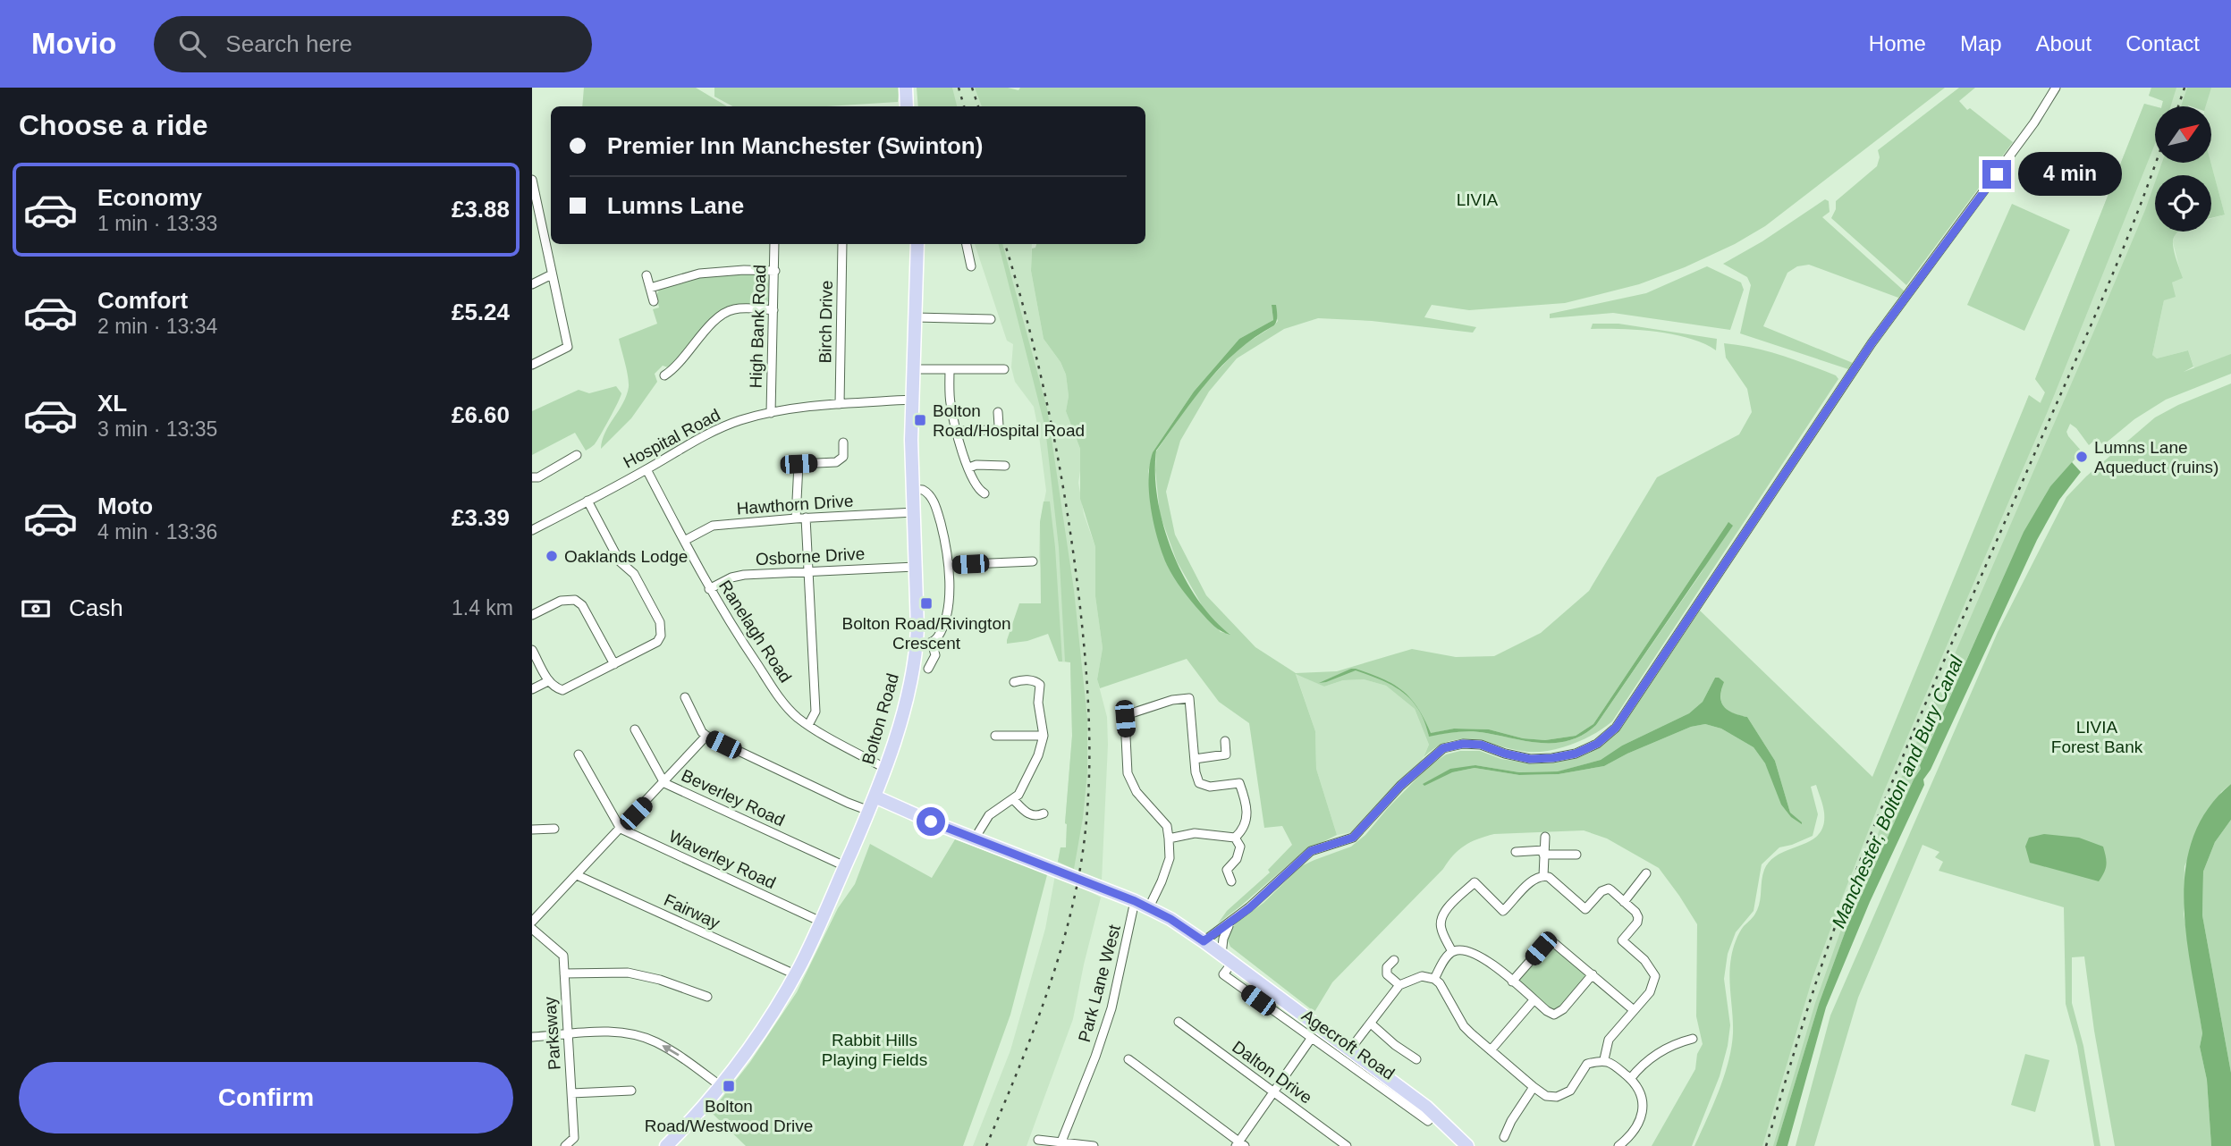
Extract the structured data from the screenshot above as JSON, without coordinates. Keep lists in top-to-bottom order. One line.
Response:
{"streets":{"main road":["Bolton Road","Agecroft Road"],"street":["Birch Drive","High Bank Road","Hospital Road","Hawthorn Drive","Osborne Drive","Ranelagh Road","Beverley Road","Waverley Road","Fairway","Park Lane West","Parksway","Dalton Drive"]},"crossings":[["Birch Drive","Hospital Road"],["High Bank Road","Hospital Road"],["Hospital Road","Ranelagh Road"],["Hospital Road","Bolton Road"],["Hawthorn Drive","Ranelagh Road"],["Hawthorn Drive","Bolton Road"],["Osborne Drive","Ranelagh Road"],["Osborne Drive","Bolton Road"],["Ranelagh Road","Bolton Road"],["Bolton Road","Beverley Road"],["Bolton Road","Waverley Road"],["Bolton Road","Fairway"],["Bolton Road","Agecroft Road"],["Park Lane West","Agecroft Road"]],"water":["Manchester, Bolton and Bury Canal"],"parks":["LIVIA","LIVIA Forest Bank","Rabbit Hills Playing Fields"],"places":{"transit":["Bolton Road/Hospital Road","Bolton Road/Rivington Crescent","Bolton Road/Westwood Drive"],"other":["Lumns Lane Aqueduct (ruins)","Oaklands Lodge"]},"north":"top right","page":{"header":"Movio","search":"Search here","nav":["Home","Map","About","Contact"],"heading":"Choose a ride","banner":["Premier Inn Manchester (Swinton)","Lumns Lane"],"bubble":"4 min","list":[{"name":"Economy","note":"1 min · 13:33","value":"£3.88"},{"name":"Comfort","note":"2 min · 13:34","value":"£5.24"},{"name":"XL","note":"3 min · 13:35","value":"£6.60"},{"name":"Moto","note":"4 min · 13:36","value":"£3.39"}],"pay":["Cash","1.4 km"],"buttons":"Confirm"}}
